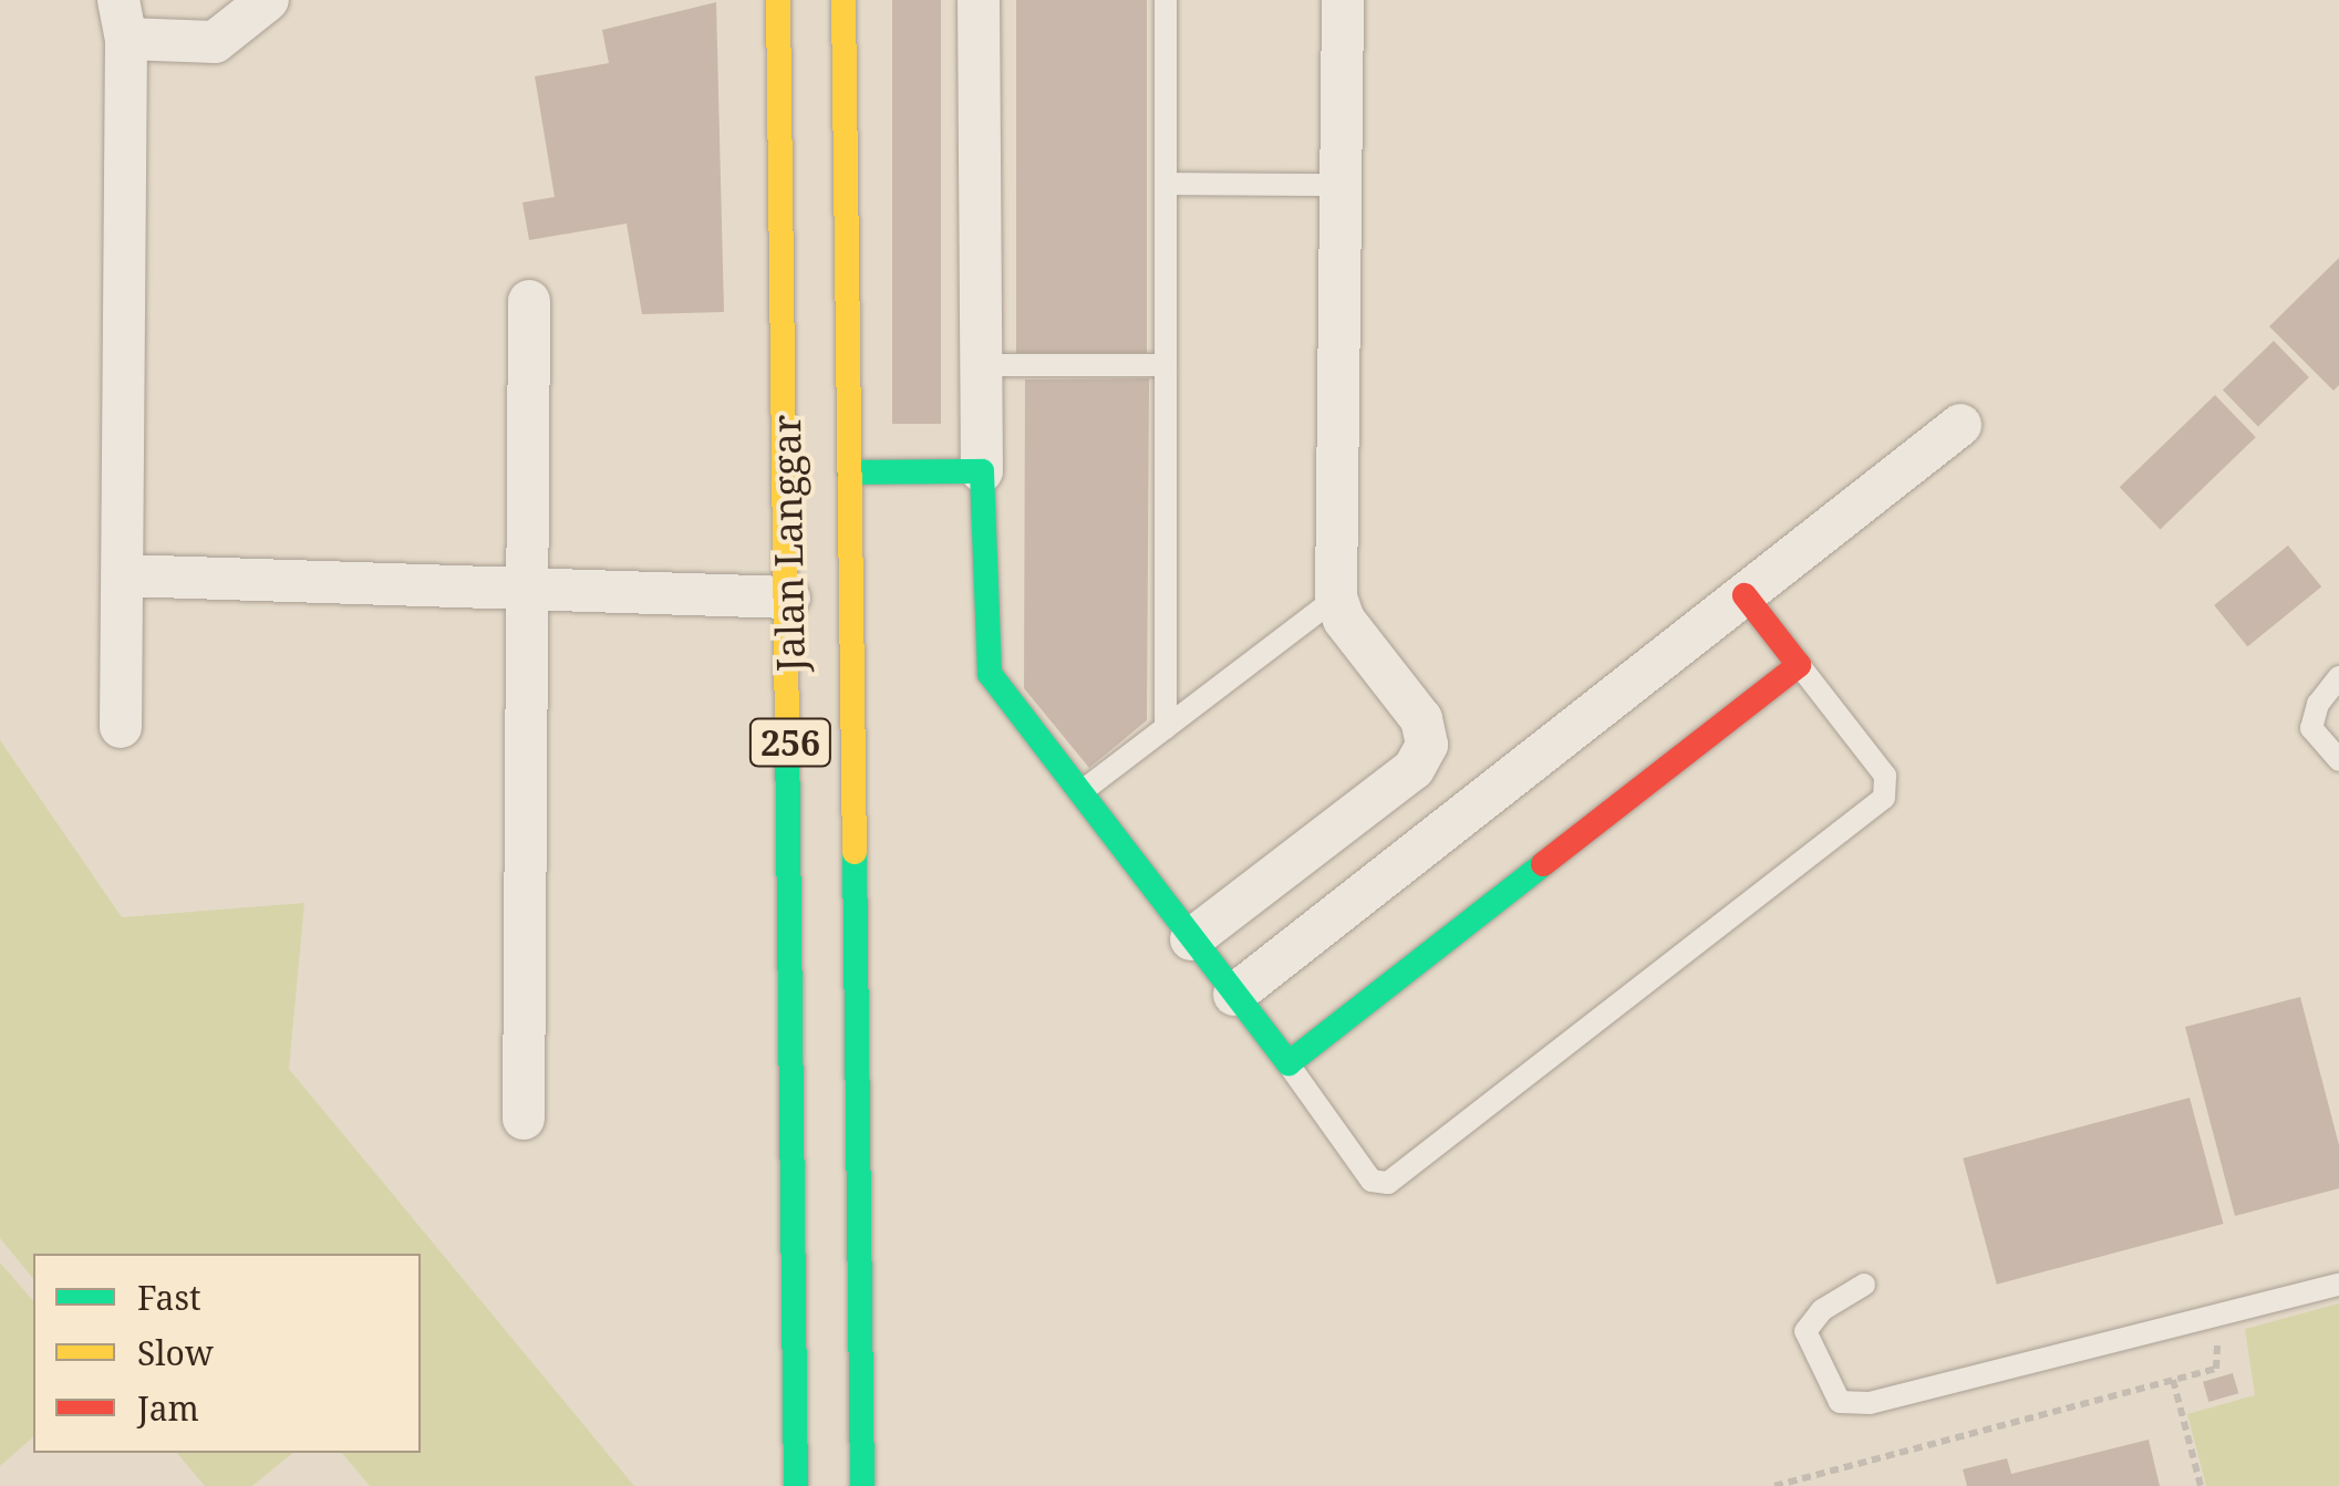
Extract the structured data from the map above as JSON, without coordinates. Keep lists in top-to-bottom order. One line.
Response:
{"streets":{"main road":["Jalan Langgar","256"]},"legend":["Fast","Slow","Jam"]}
